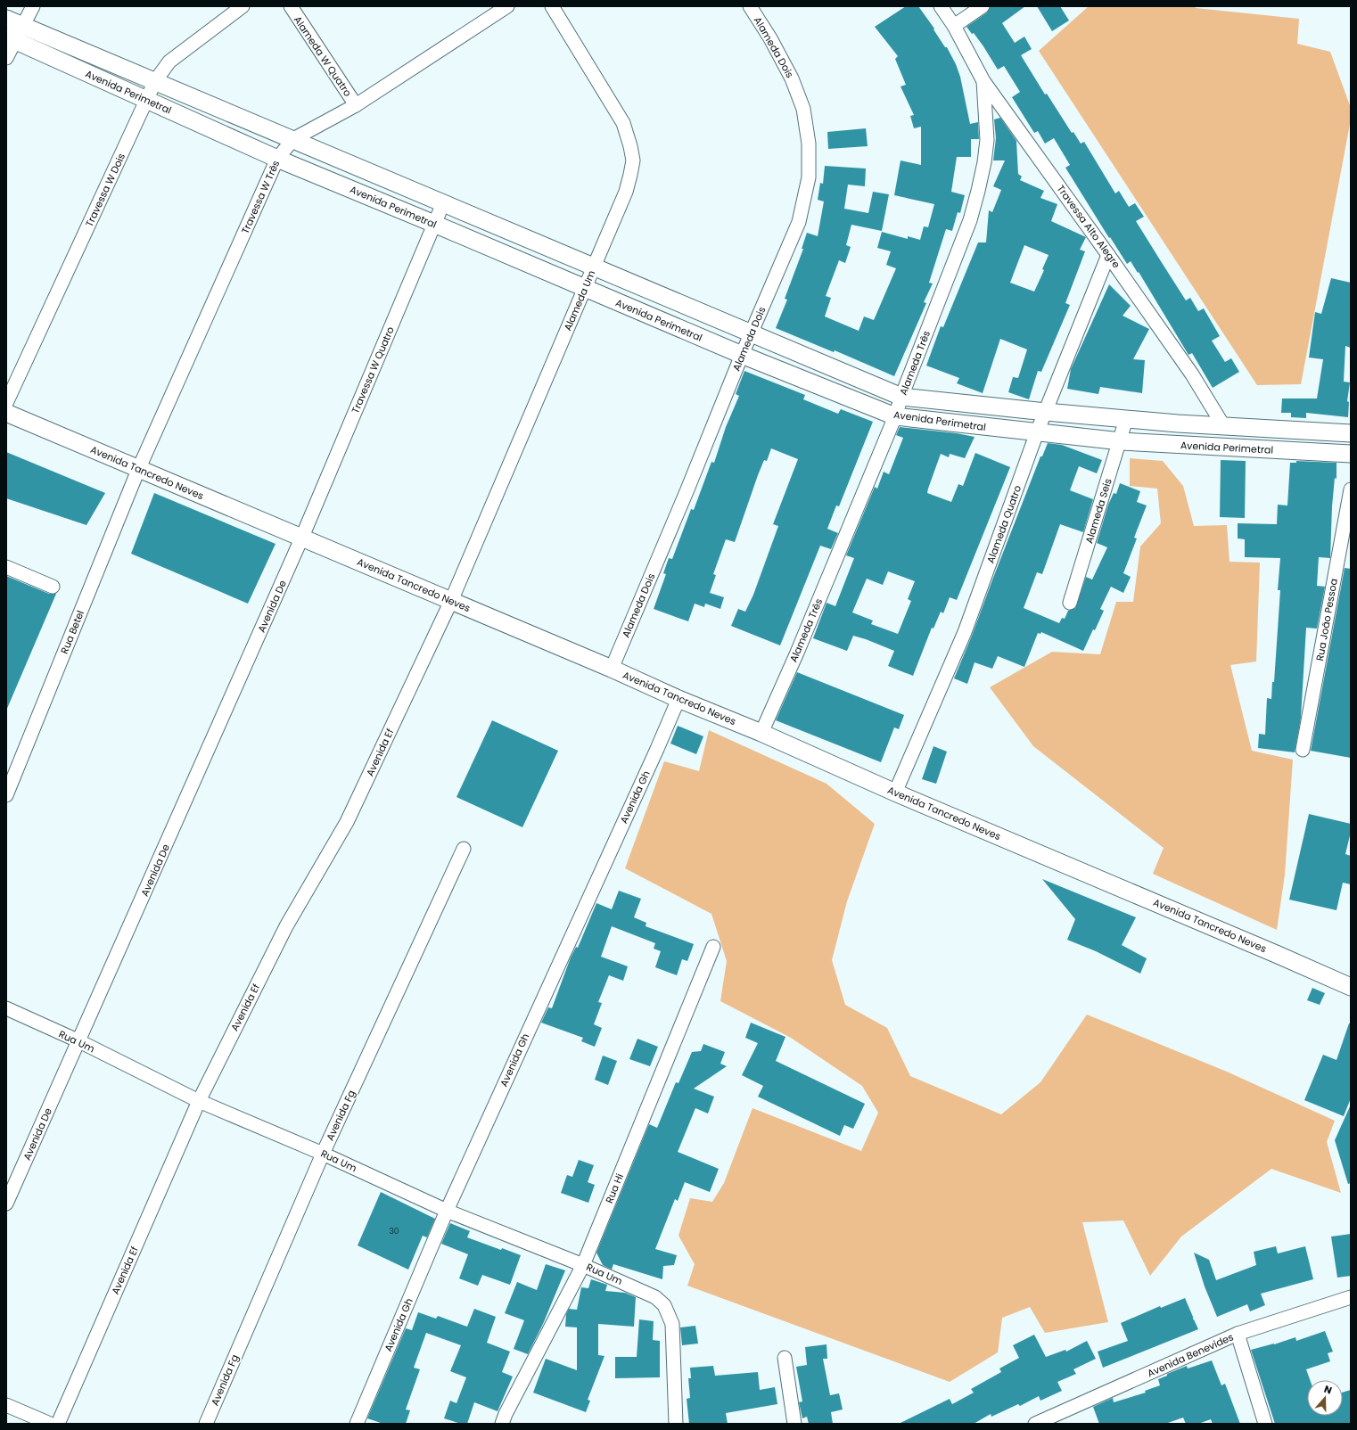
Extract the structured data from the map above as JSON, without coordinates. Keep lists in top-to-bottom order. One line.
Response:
{"streets":{"street":["Alameda Dois","Alameda W Quatro","Avenida Perimetral","Travessa W Dois","Travessa W Três","Travessa Alto Alegre","Alameda Um","Alameda Três","Travessa W Quatro","Avenida Tancredo Neves","Alameda Seis","Alameda Quatro","Avenida De","Rua João Pessoa","Rua Betel","Avenida Ef","Avenida Gh","Rua Um","Avenida Fg","Rua Hi","Avenida Benevides"]},"crossings":[["Alameda Dois","Avenida Perimetral"],["Alameda Dois","Avenida Tancredo Neves"],["Alameda W Quatro","Travessa W Três"],["Avenida Perimetral","Travessa W Dois"],["Avenida Perimetral","Travessa W Três"],["Avenida Perimetral","Travessa Alto Alegre"],["Avenida Perimetral","Alameda Um"],["Avenida Perimetral","Alameda Três"],["Avenida Perimetral","Travessa W Quatro"],["Avenida Perimetral","Alameda Seis"],["Avenida Perimetral","Alameda Quatro"],["Travessa W Três","Avenida Tancredo Neves"],["Travessa W Três","Rua Betel"],["Travessa Alto Alegre","Alameda Três"],["Travessa Alto Alegre","Alameda Quatro"],["Alameda Um","Avenida Tancredo Neves"],["Alameda Um","Avenida Ef"],["Alameda Três","Avenida Tancredo Neves"],["Travessa W Quatro","Avenida Tancredo Neves"],["Travessa W Quatro","Avenida De"],["Avenida Tancredo Neves","Alameda Quatro"],["Avenida Tancredo Neves","Avenida De"],["Avenida Tancredo Neves","Rua Betel"],["Avenida Tancredo Neves","Avenida Ef"],["Avenida Tancredo Neves","Avenida Gh"],["Avenida De","Rua Um"],["Avenida Ef","Rua Um"],["Avenida Gh","Rua Um"],["Rua Um","Avenida Fg"],["Rua Um","Rua Hi"]],"house_numbers":["30"],"north":"top"}
